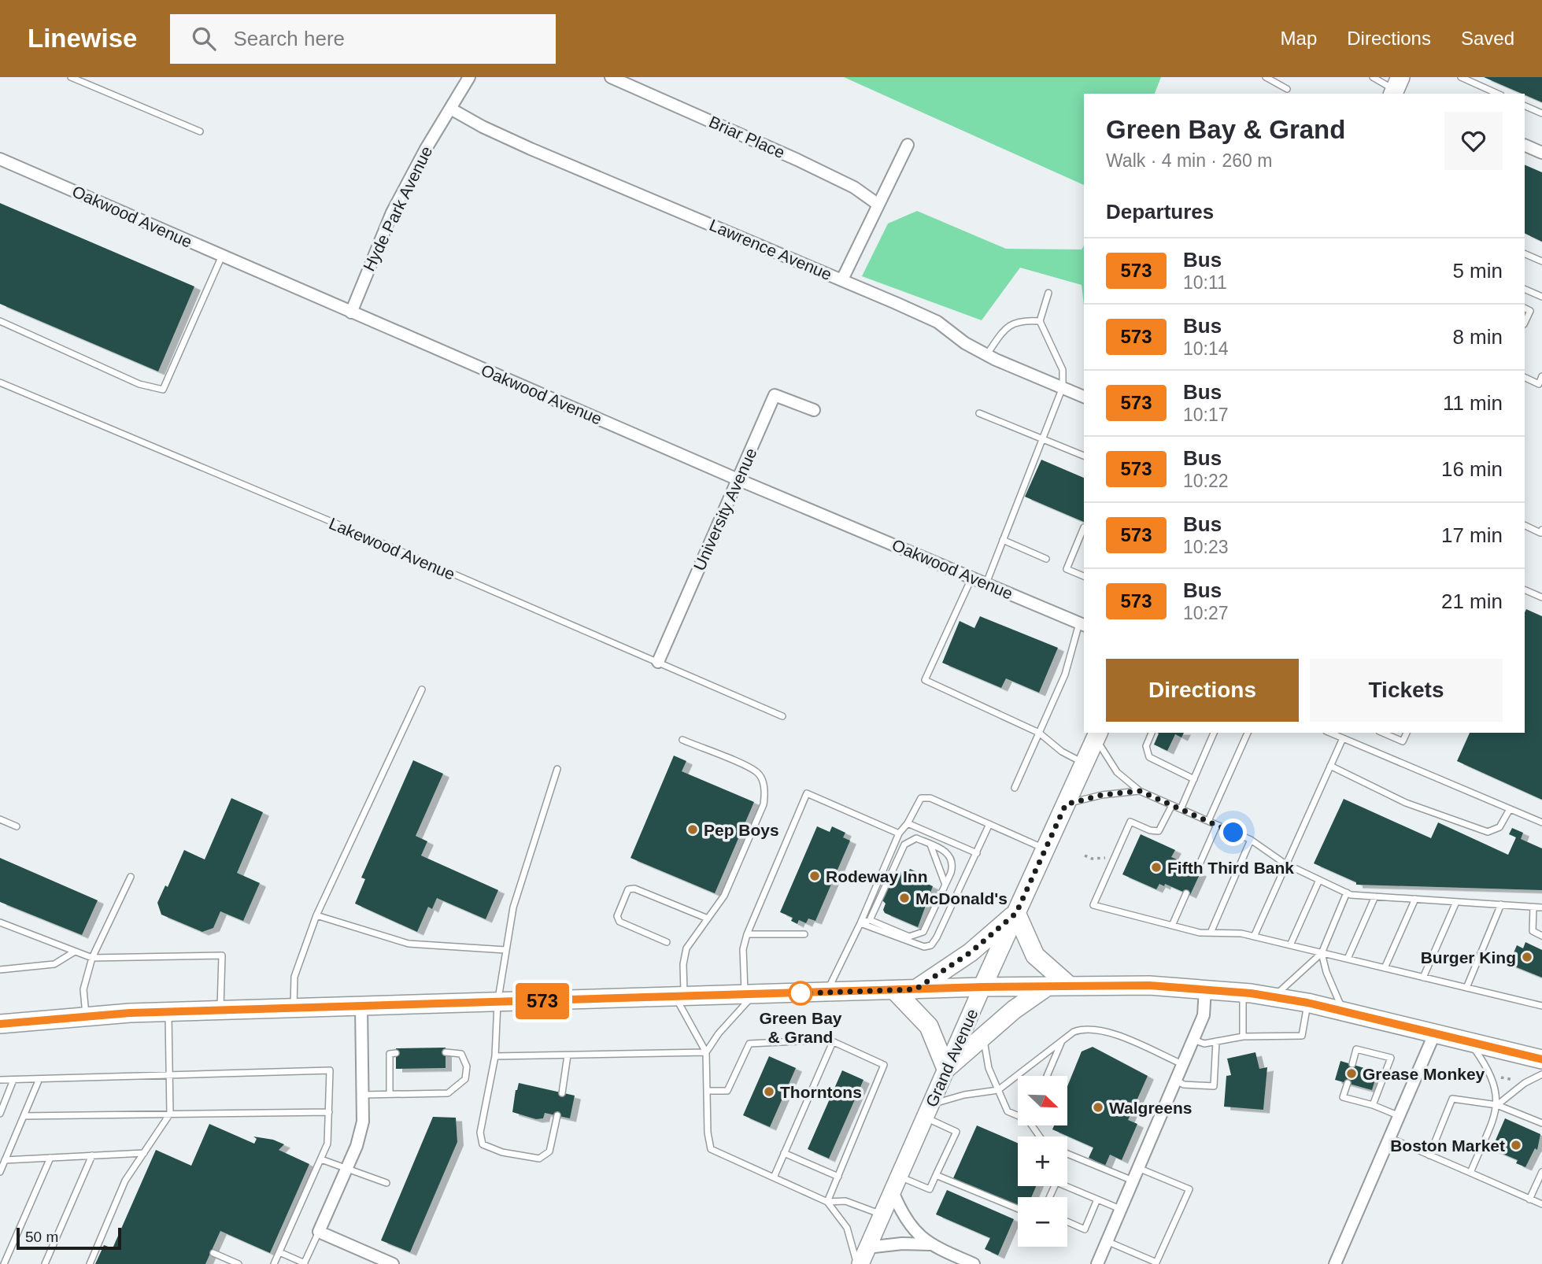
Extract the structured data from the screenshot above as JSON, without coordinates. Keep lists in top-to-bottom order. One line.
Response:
{"streets":{"main road":["Grand Avenue"],"street":["Briar Place","Hyde Park Avenue","Oakwood Avenue","Lawrence Avenue","University Avenue"],"lane":["Lakewood Avenue"]},"crossings":[["Hyde Park Avenue","Oakwood Avenue"],["Hyde Park Avenue","Lawrence Avenue"],["Oakwood Avenue","University Avenue"],["University Avenue","Lakewood Avenue"]],"places":["Pep Boys","Fifth Third Bank","Rodeway Inn","McDonald's","Burger King","Green Bay & Grand","Grease Monkey","Thorntons","Walgreens","Boston Market"],"lines":["bus line 573"],"scale_bar":"50 m","north":"bottom right","page":{"header":"Linewise","search":"Search here","nav":["Map","Directions","Saved"],"on_map":"573","heading":[["Green Bay & Grand","Walk · 4 min · 260 m"],"Departures"],"list":[{"mark":"573","name":"Bus","note":"10:11","value":"5 min"},{"mark":"573","name":"Bus","note":"10:14","value":"8 min"},{"mark":"573","name":"Bus","note":"10:17","value":"11 min"},{"mark":"573","name":"Bus","note":"10:22","value":"16 min"},{"mark":"573","name":"Bus","note":"10:23","value":"17 min"},{"mark":"573","name":"Bus","note":"10:27","value":"21 min"}],"buttons":["Directions","Tickets"],"map_buttons":["+","−"],"scale":"50 m"}}
